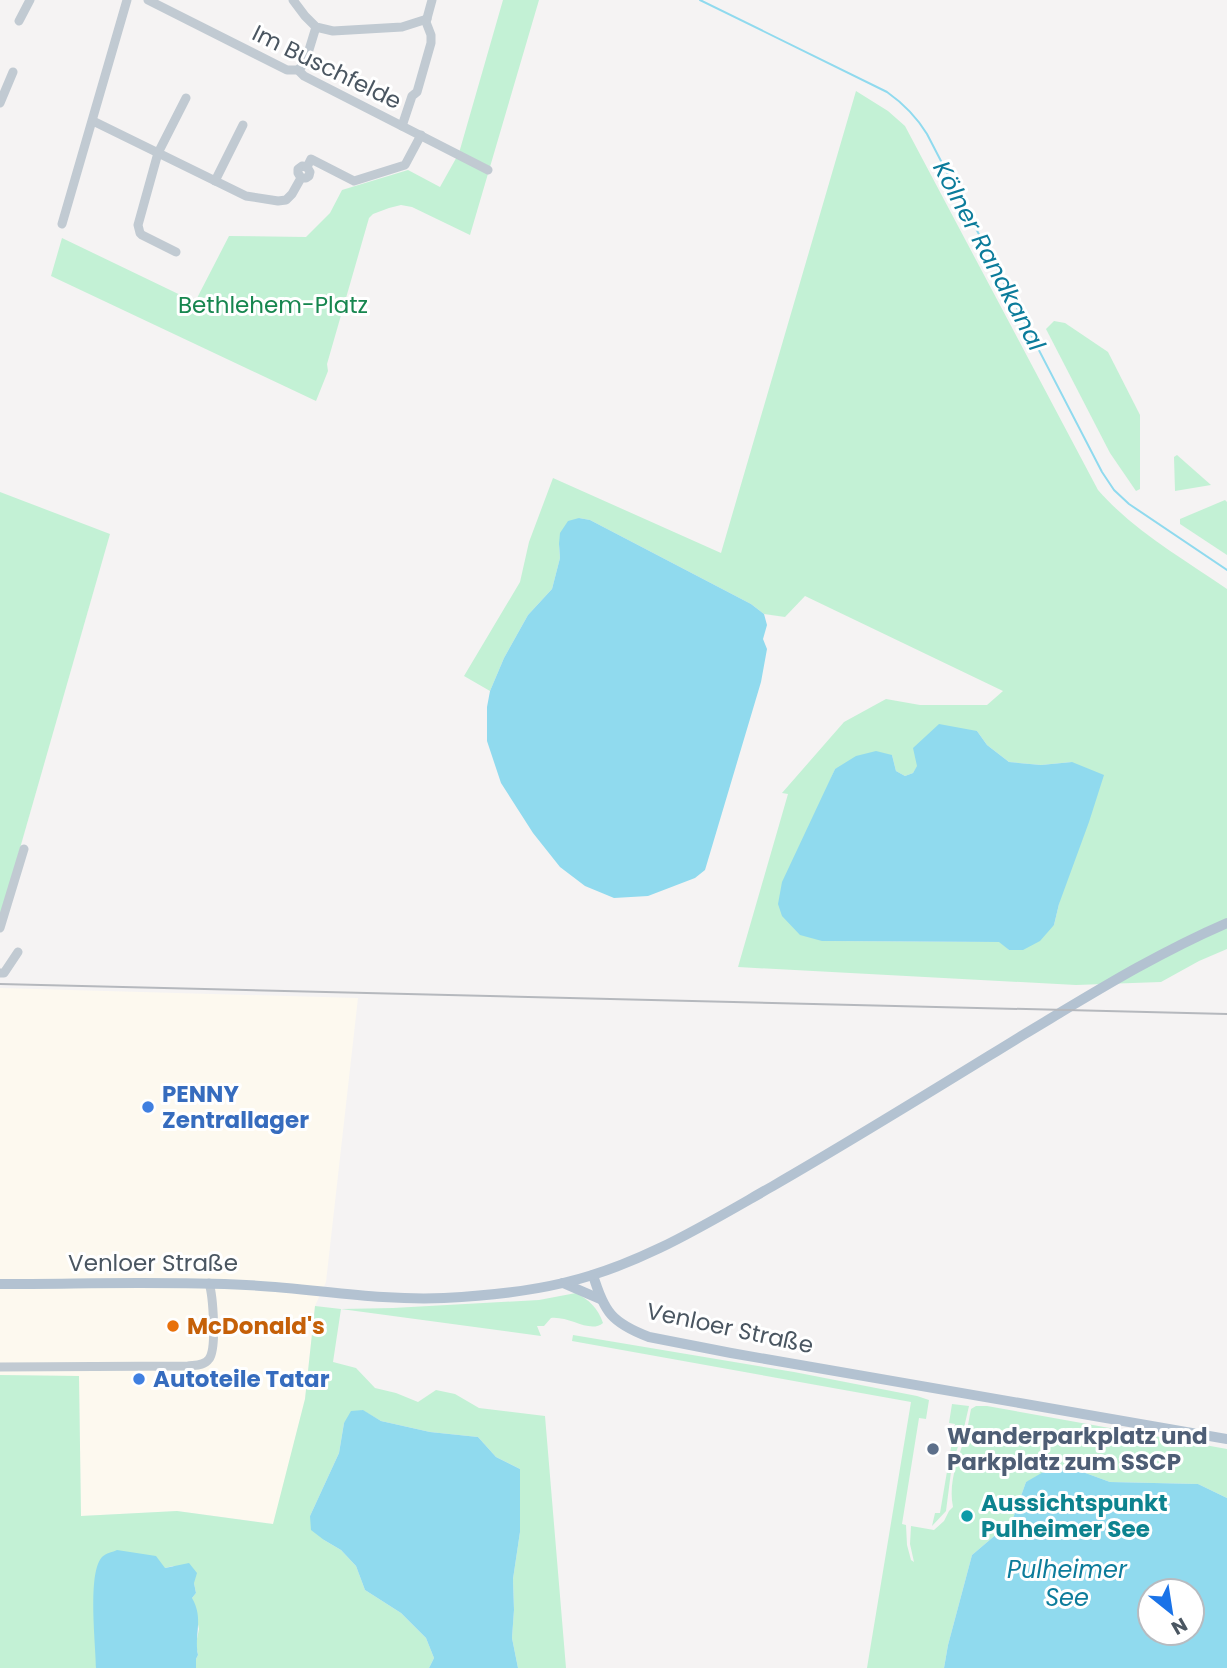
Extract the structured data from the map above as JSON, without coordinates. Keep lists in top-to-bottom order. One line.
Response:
{"streets":{"main road":["Venloer Straße"],"street":["Im Buschfelde"]},"water":["Kölner Randkanal","Pulheimer See"],"parks":["Bethlehem-Platz"],"places":["PENNY Zentrallager","McDonald's","Autoteile Tatar","Wanderparkplatz und Parkplatz zum SSCP","Aussichtspunkt Pulheimer See"],"north":"bottom right"}
